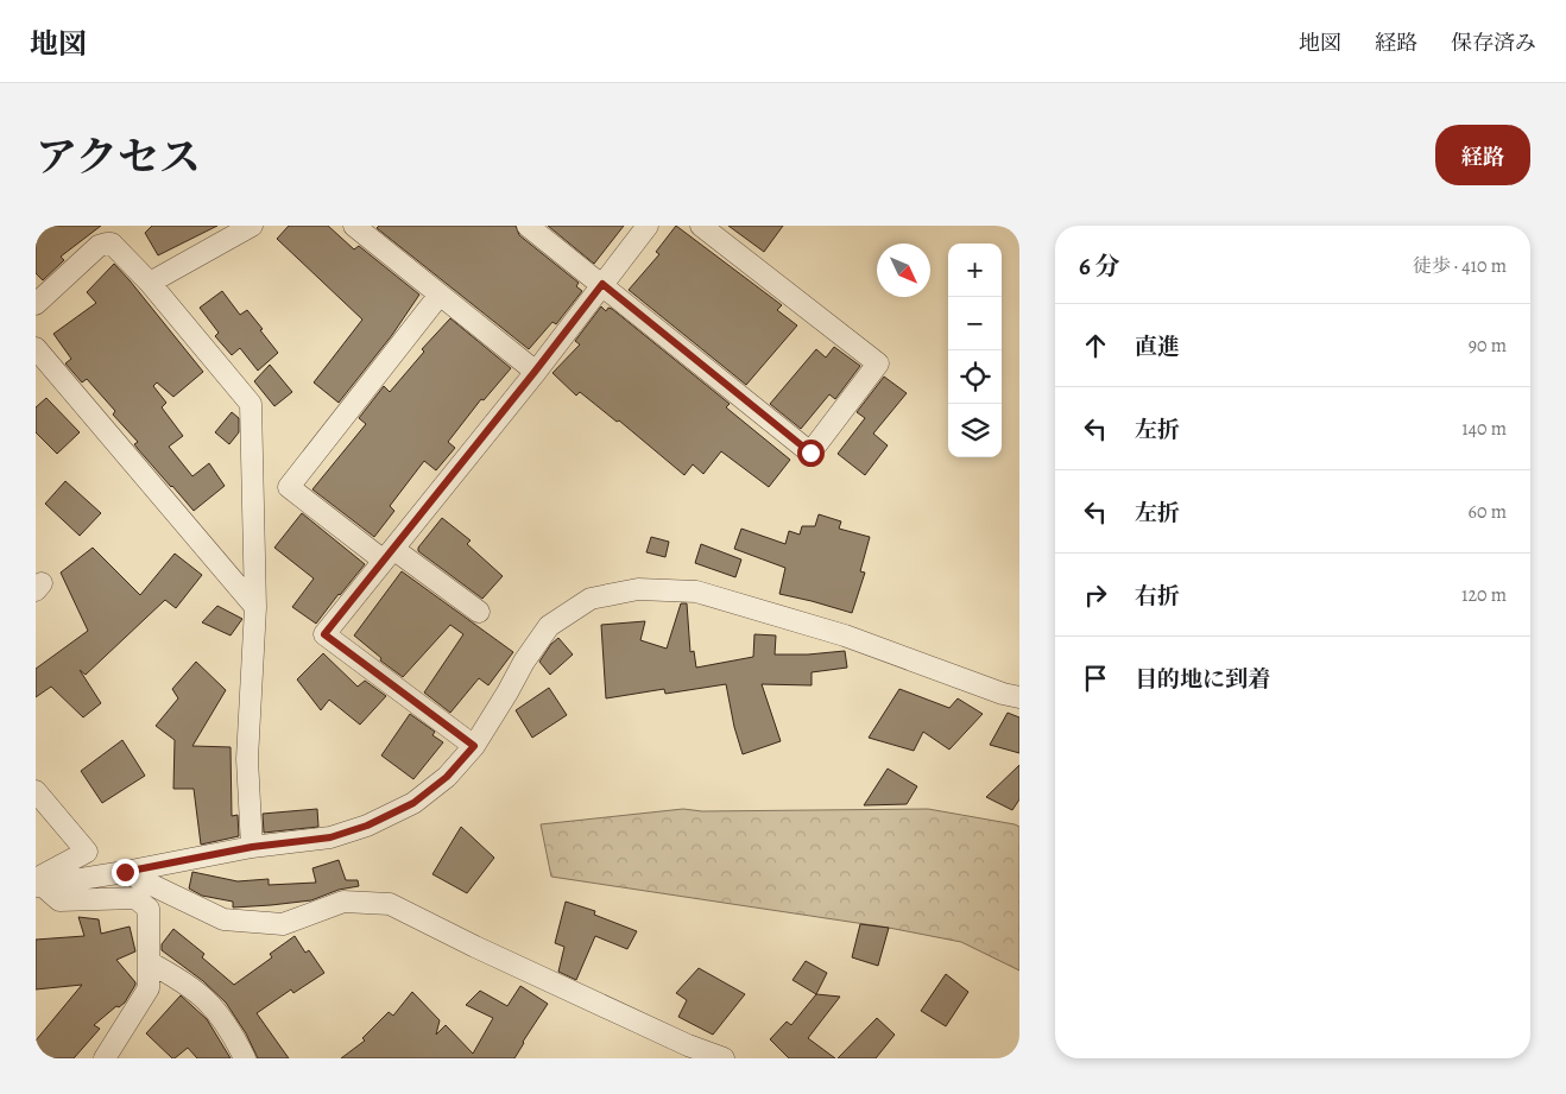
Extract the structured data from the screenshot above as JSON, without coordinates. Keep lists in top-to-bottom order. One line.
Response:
{"north":"bottom right","page":{"header":"地図","nav":["地図","経路","保存済み"],"title":"アクセス","buttons":"経路","heading":["6 分","徒歩 · 410 m"],"map_buttons":["+","−"],"list":[["直進","90 m"],["左折","140 m"],["左折","60 m"],["右折","120 m"],"目的地に到着"]}}
